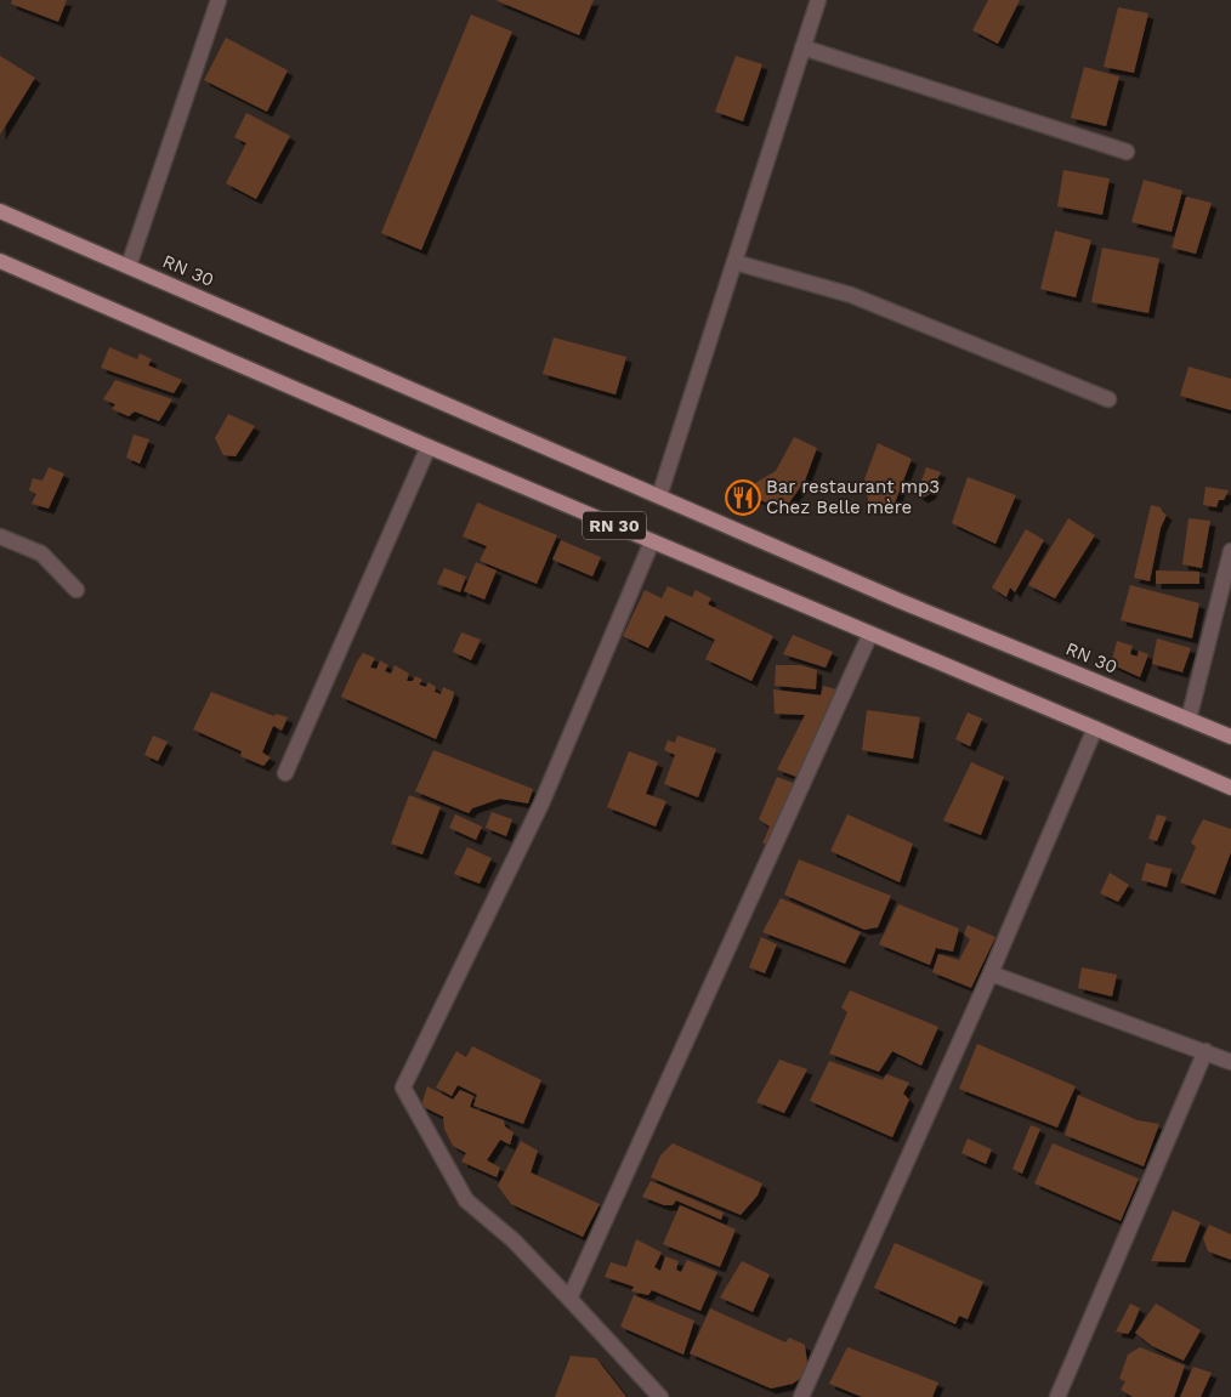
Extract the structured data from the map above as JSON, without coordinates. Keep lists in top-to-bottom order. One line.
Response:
{"streets":{"main road":["RN 30"]},"places":{"restaurant":["Bar restaurant mp3 Chez Belle mère"]}}
